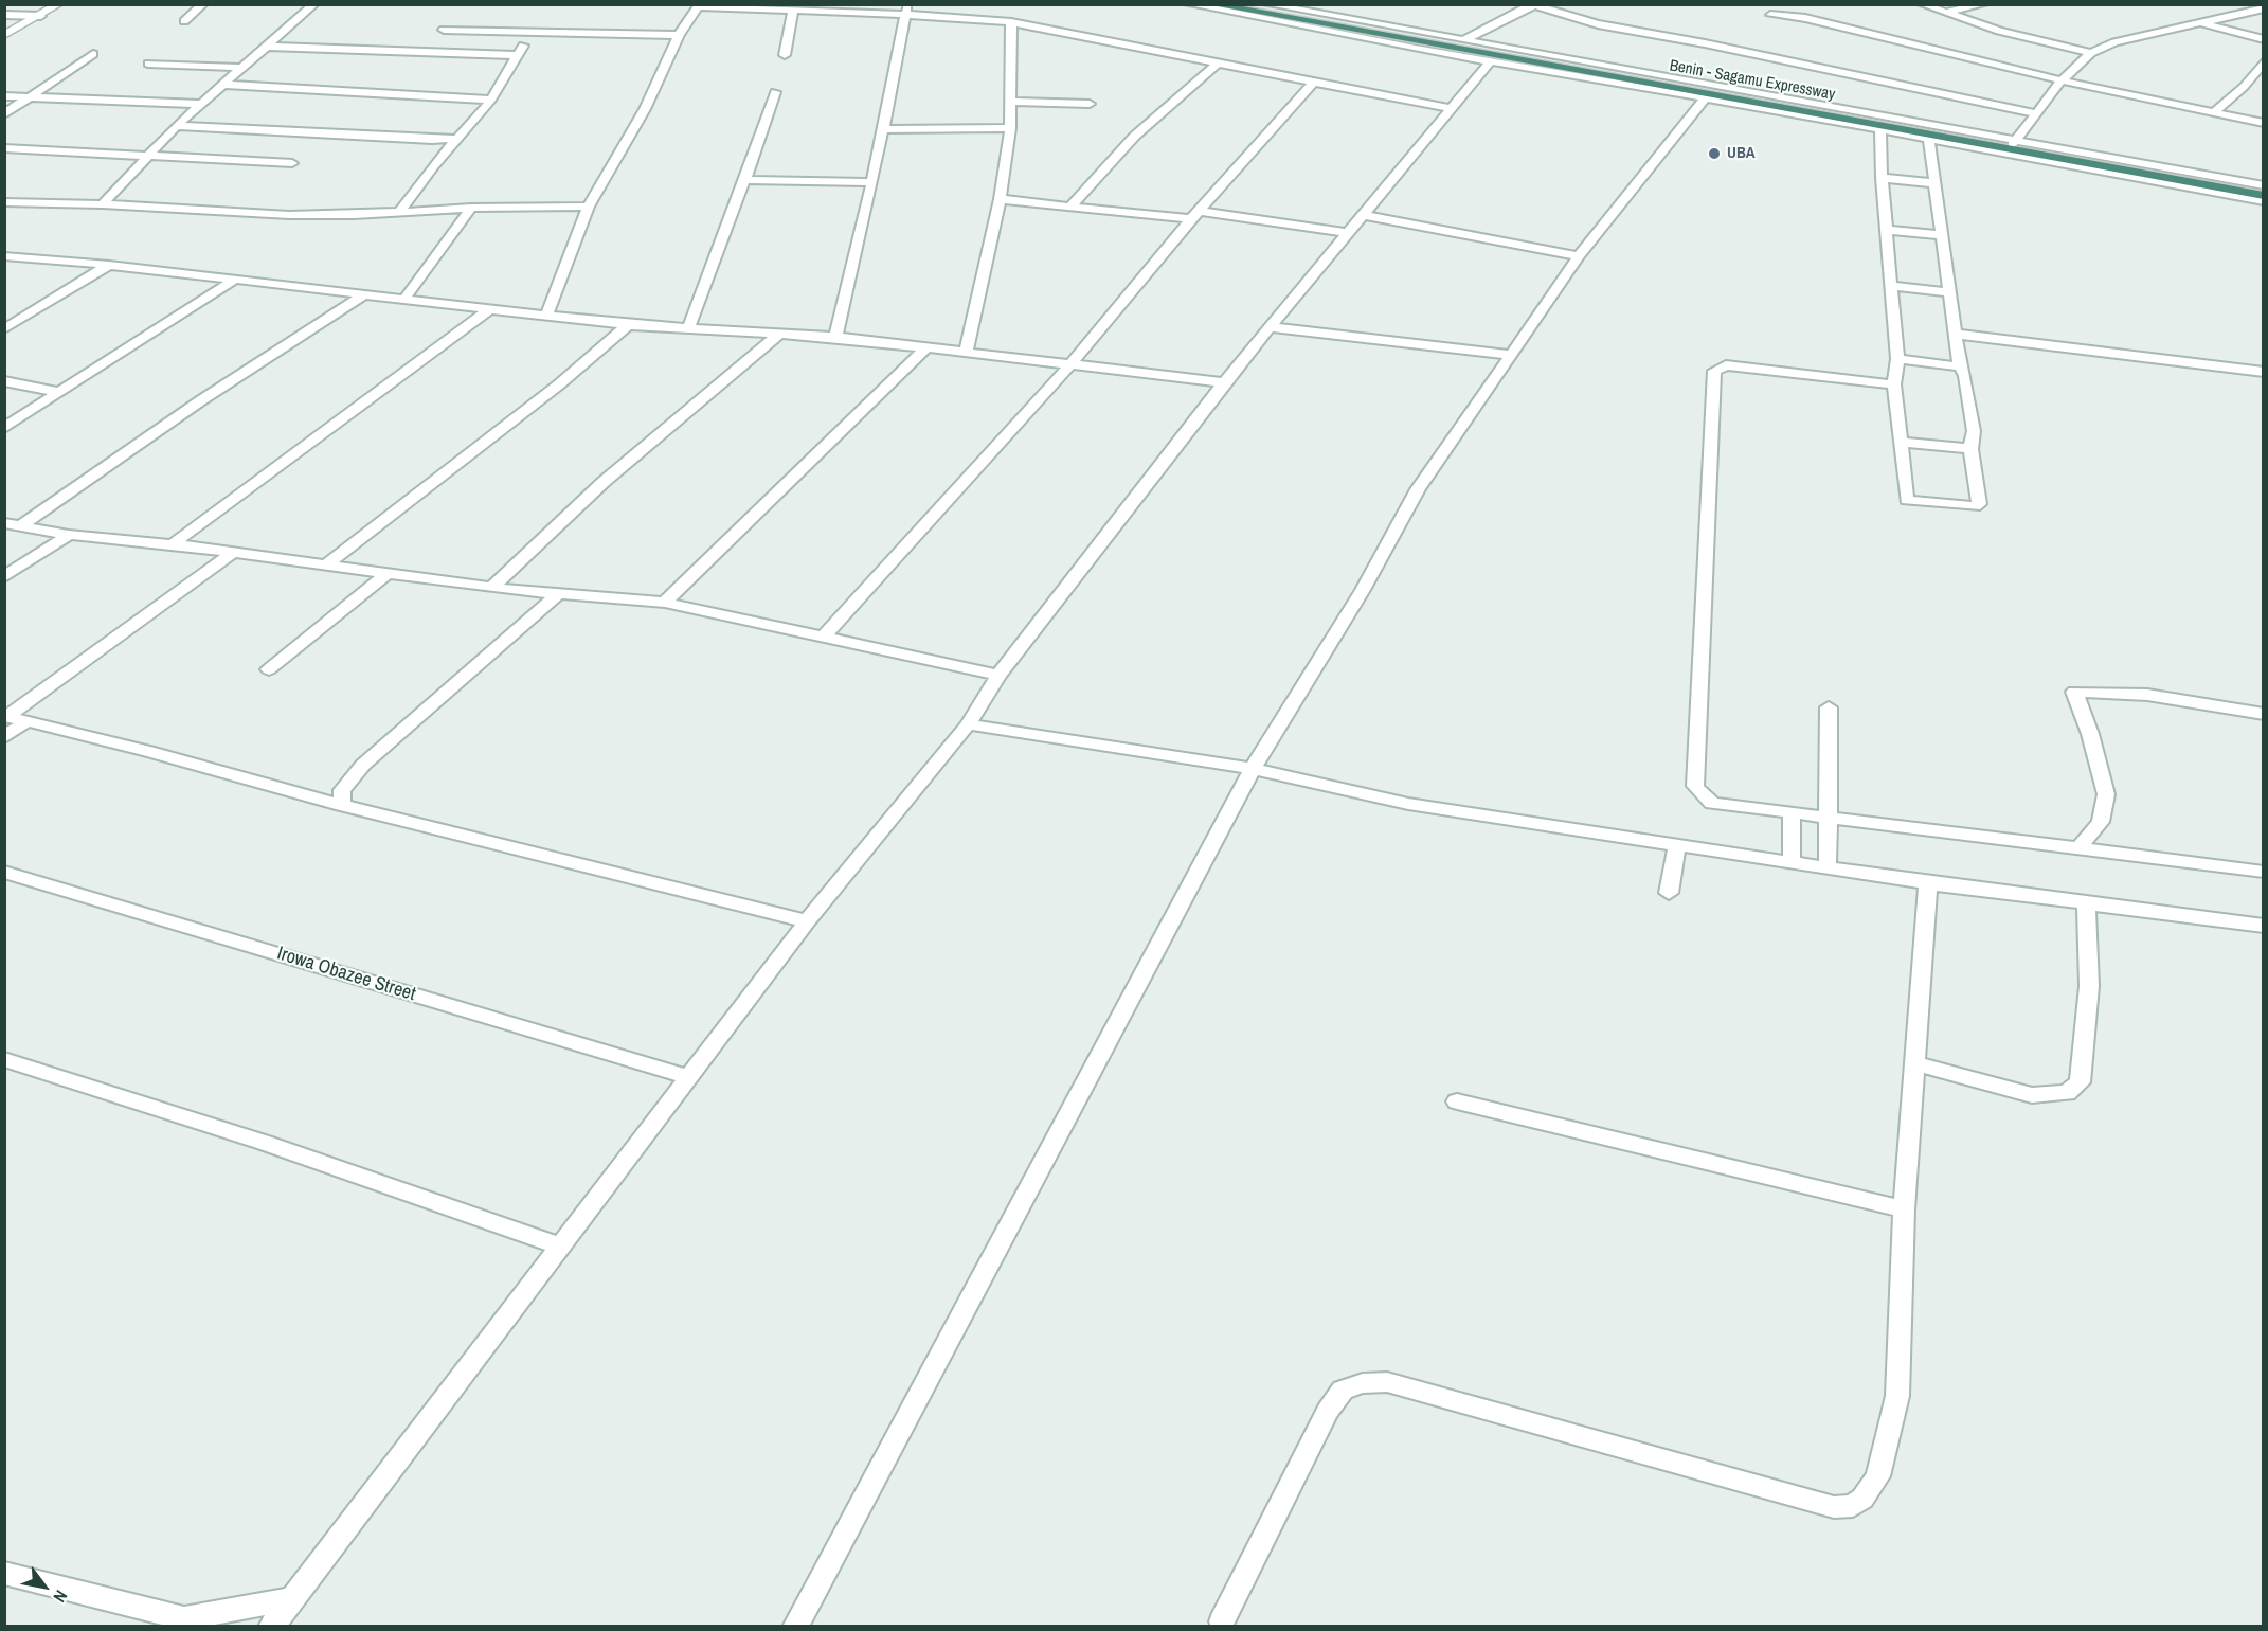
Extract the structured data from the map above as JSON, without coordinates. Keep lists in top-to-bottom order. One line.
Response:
{"streets":{"highway":["Benin - Sagamu Expressway"],"street":["Irowa Obazee Street"]},"places":["UBA"],"north":"bottom right"}
